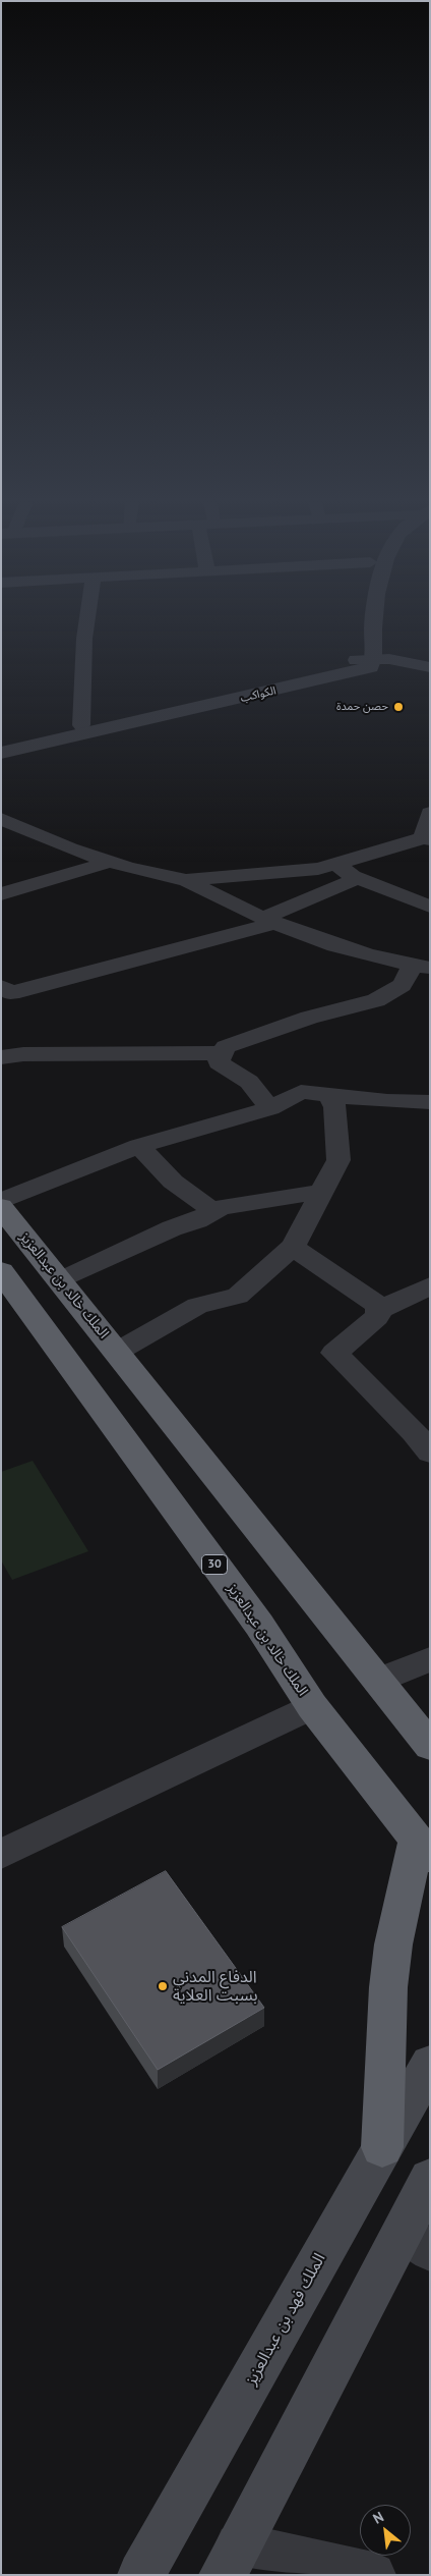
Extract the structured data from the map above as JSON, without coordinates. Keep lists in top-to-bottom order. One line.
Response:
{"streets":{"highway":["الملك خالد بن عبدالعزيز","30"],"main road":["الملك فهد بن عبدالعزيز"],"street":["الكواكب"]},"places":["حصن حمدة","الدفاع المدني بسبت العلاية"],"north":"top left"}
